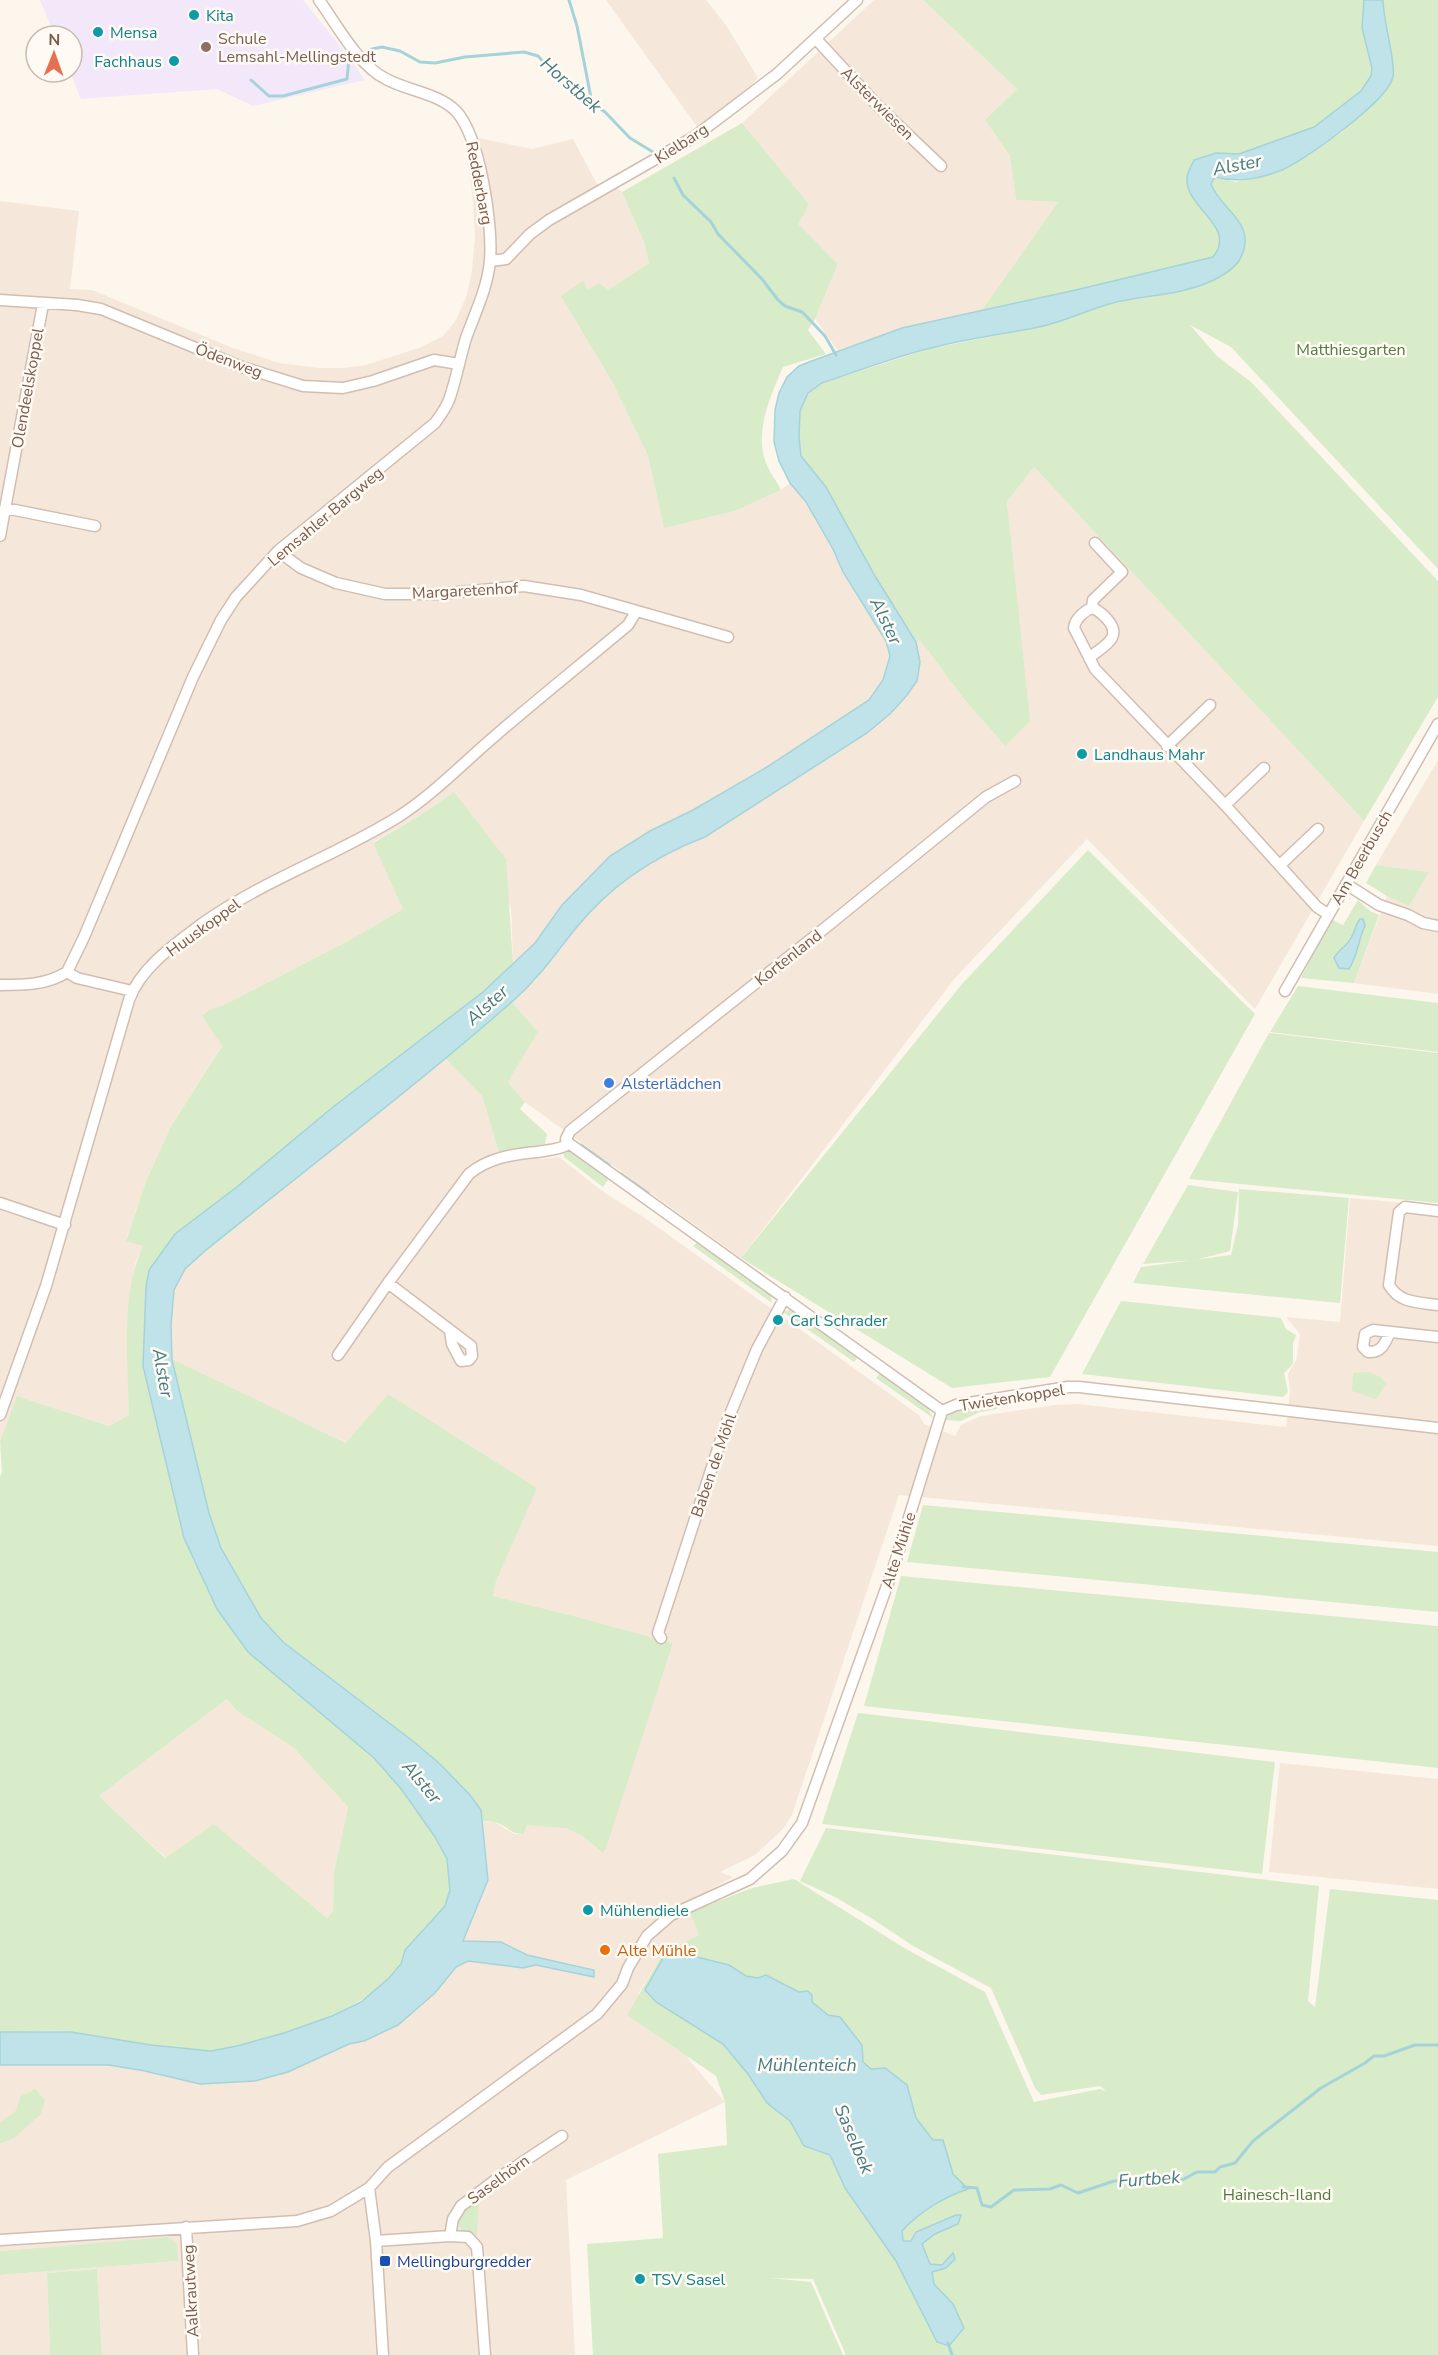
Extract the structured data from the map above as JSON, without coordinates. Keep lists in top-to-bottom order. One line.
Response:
{"streets":{"street":["Alsterwiesen","Kielbarg","Redderbarg","Ödenweg","Olendeelskoppel","Lemsahler Bargweg","Margaretenhof","Am Beerbusch","Huuskoppel","Kortenland","Twietenkoppel","Baben de Möhl","Alte Mühle","Saselhörn","Aalkrautweg"]},"crossings":[["Alsterwiesen","Kielbarg"],["Kielbarg","Redderbarg"],["Kielbarg","Lemsahler Bargweg"],["Redderbarg","Lemsahler Bargweg"],["Ödenweg","Olendeelskoppel"],["Ödenweg","Lemsahler Bargweg"],["Lemsahler Bargweg","Margaretenhof"],["Margaretenhof","Huuskoppel"],["Kortenland","Twietenkoppel"],["Twietenkoppel","Baben de Möhl"],["Twietenkoppel","Alte Mühle"]],"water":["Horstbek","Alster","Mühlenteich","Saselbek","Furtbek"],"parks":["Matthiesgarten","Hainesch-Iland"],"places":{"other":["Kita","Mensa","Schule Lemsahl-Mellingstedt","Fachhaus","Landhaus Mahr","Alsterlädchen","Carl Schrader","Mühlendiele","Alte Mühle","TSV Sasel"],"transit":["Mellingburgredder"]},"north":"top"}
